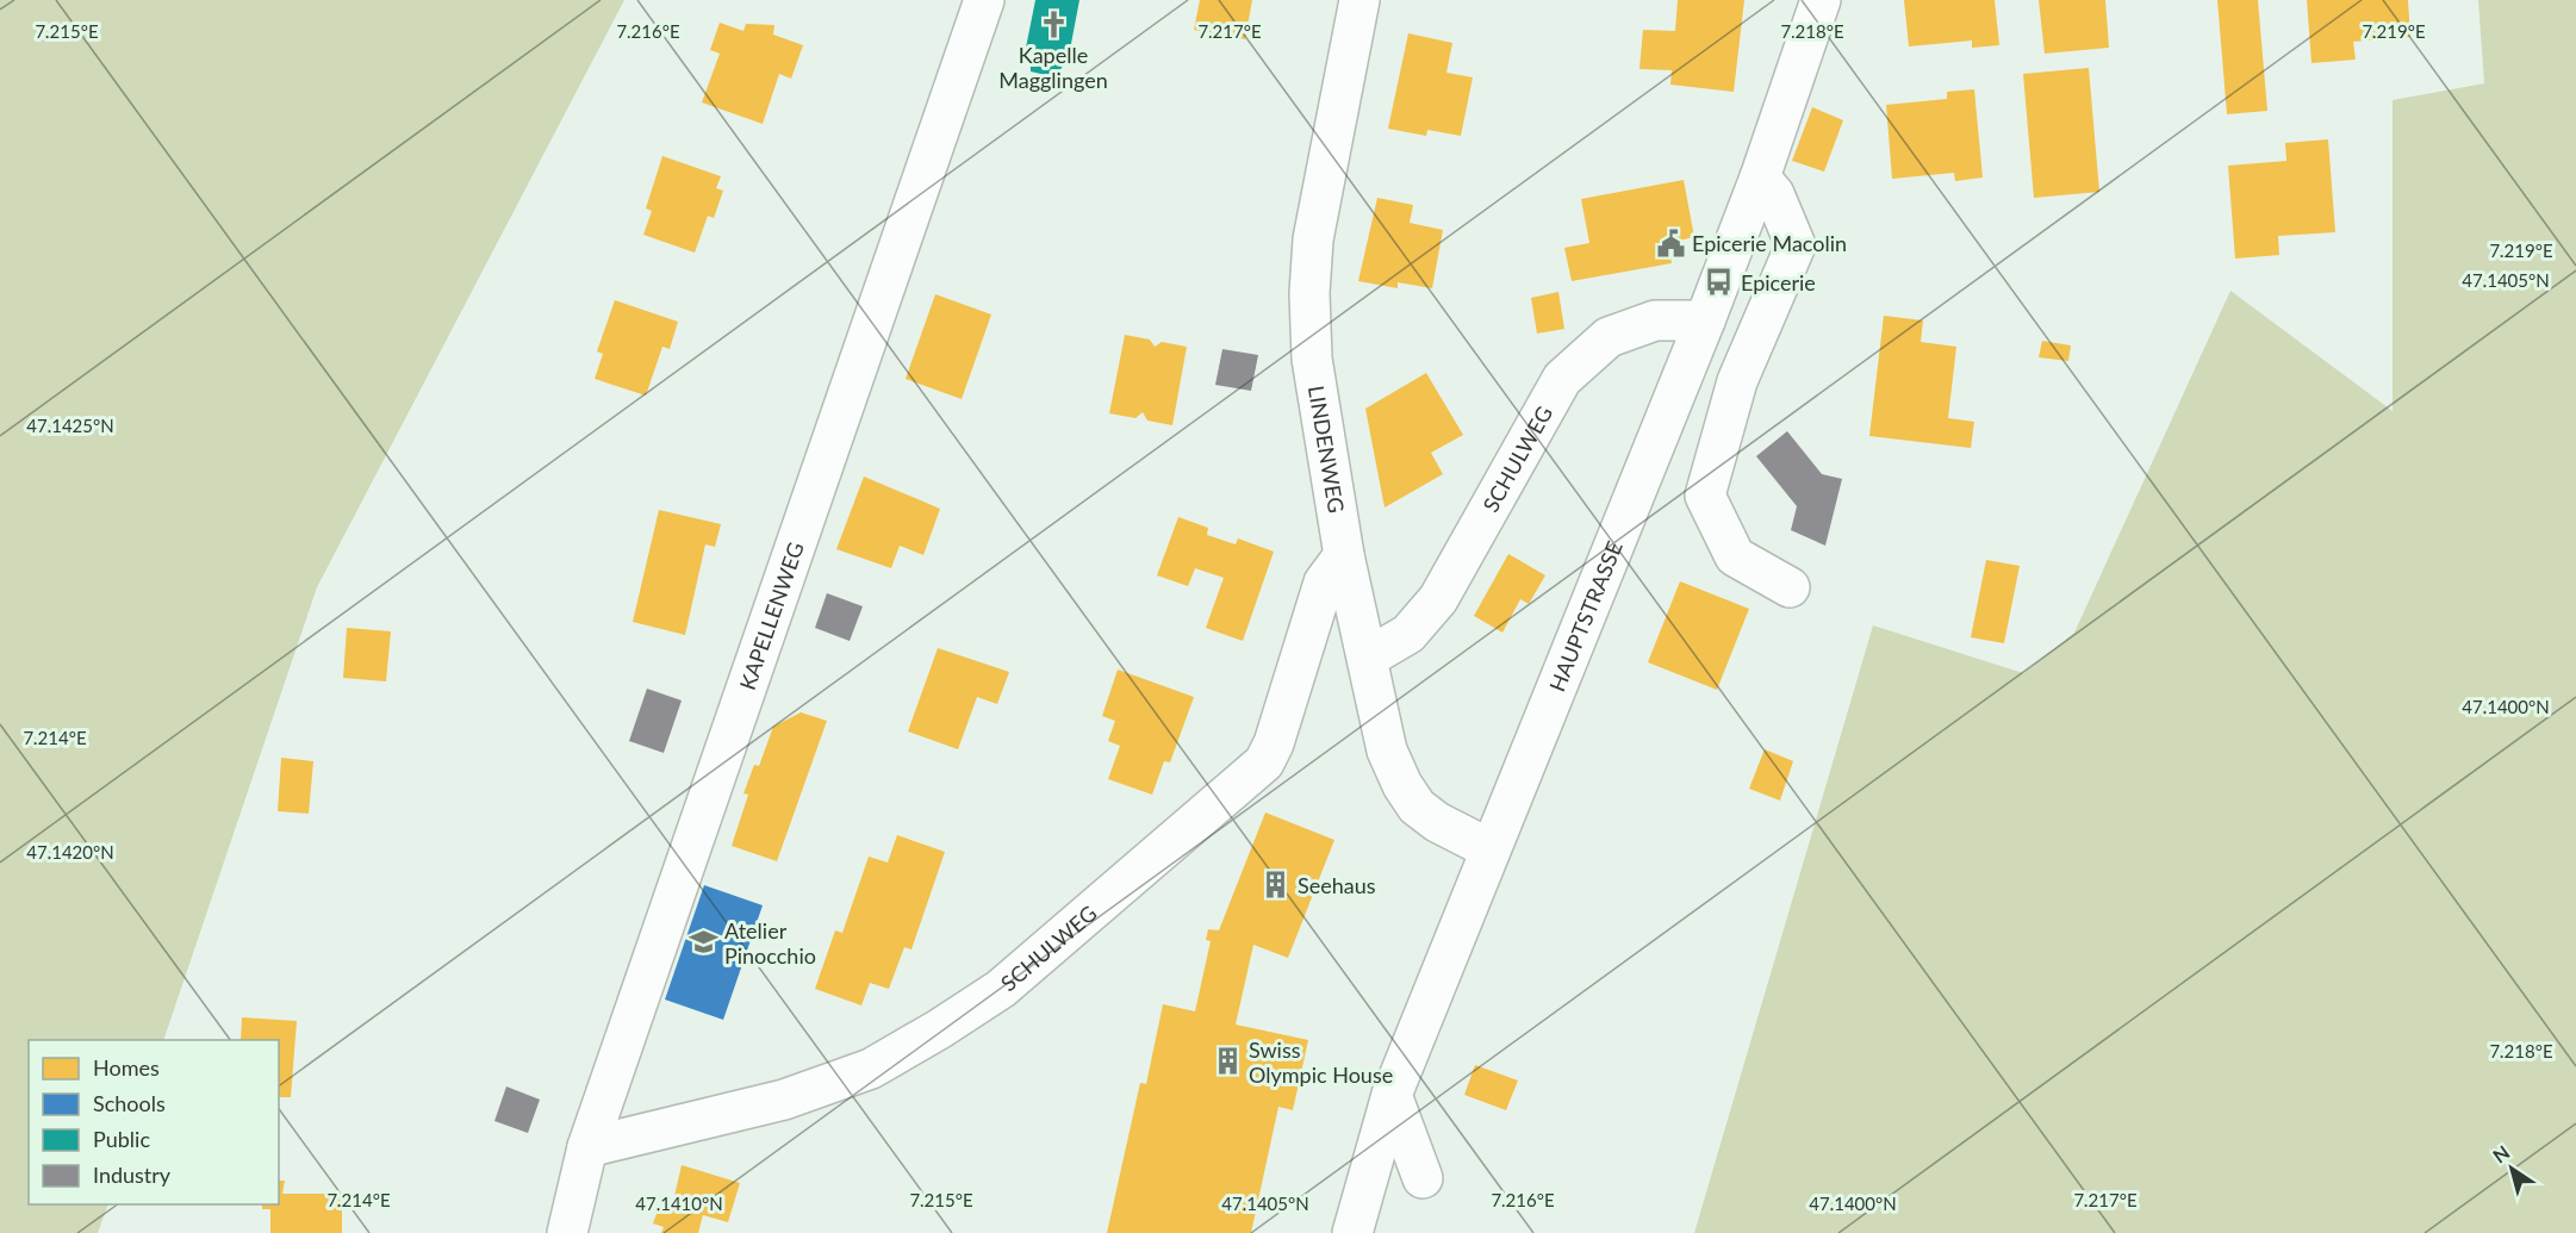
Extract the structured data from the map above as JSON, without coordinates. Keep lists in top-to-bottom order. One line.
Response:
{"streets":{"street":["LINDENWEG","SCHULWEG","KAPELLENWEG","HAUPTSTRASSE"]},"crossings":[["LINDENWEG","SCHULWEG"],["LINDENWEG","HAUPTSTRASSE"],["SCHULWEG","KAPELLENWEG"],["SCHULWEG","HAUPTSTRASSE"]],"places":{"church":["Kapelle Magglingen"],"public building":["Epicerie Macolin"],"bus stop":["Epicerie"],"building":["Seehaus","Swiss Olympic House"],"school or university":["Atelier Pinocchio"]},"legend":["Homes","Schools","Public","Industry"],"north":"top left","coordinates":["7.215°E","7.216°E","7.217°E","7.218°E","7.219°E","47.1405°N","47.1425°N","47.1400°N","7.214°E","47.1420°N","47.1410°N"]}
